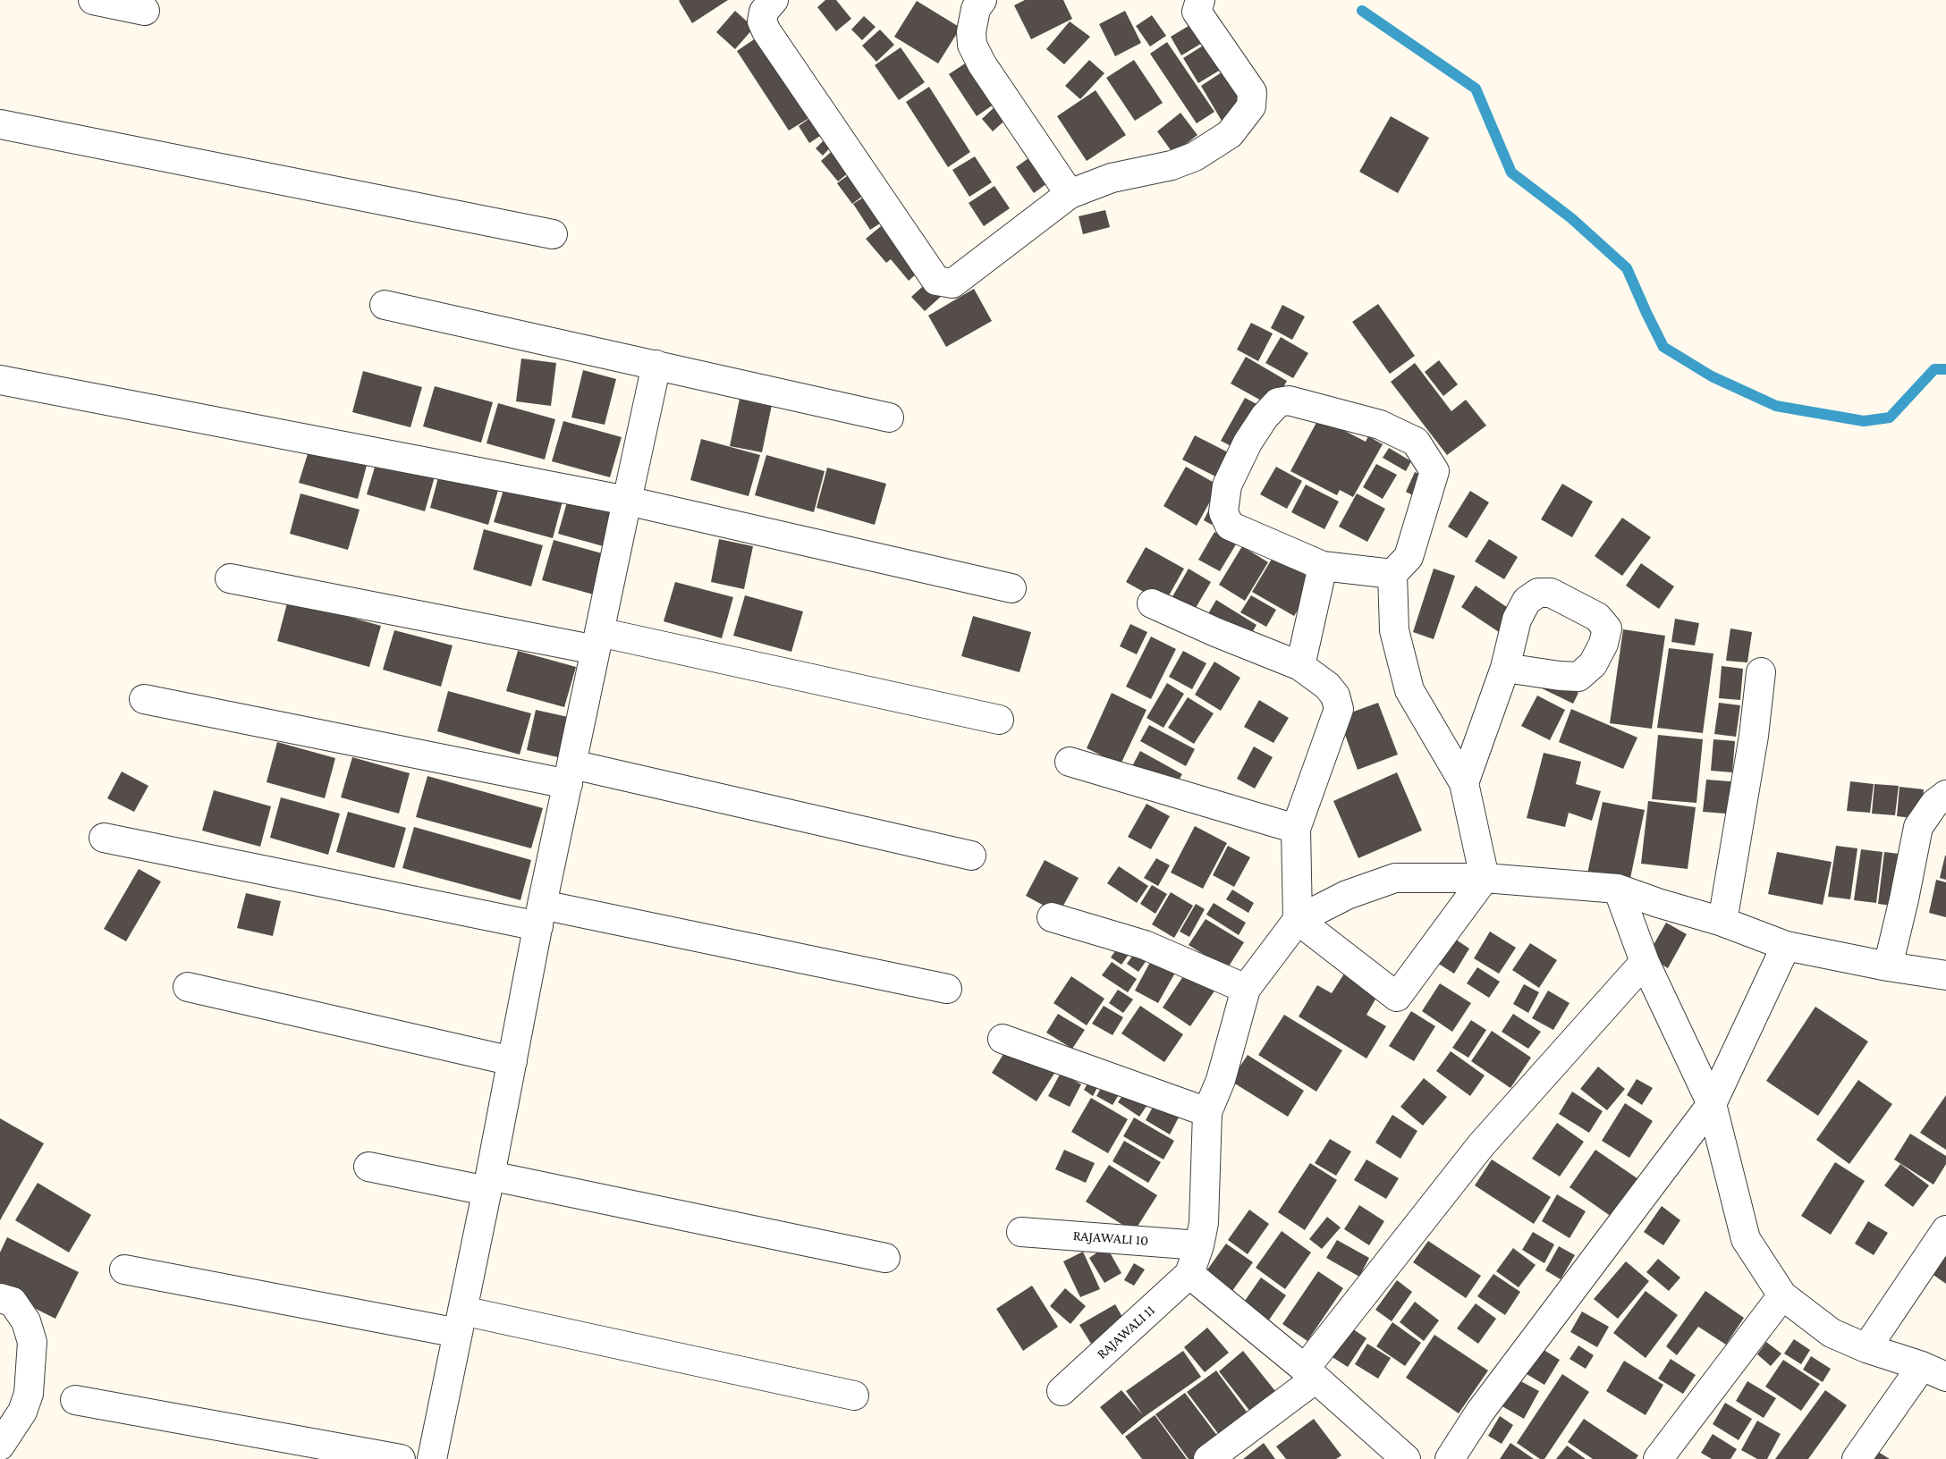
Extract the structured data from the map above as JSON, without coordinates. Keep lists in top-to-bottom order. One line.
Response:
{"streets":{"street":["RAJAWALI 10","RAJAWALI 11"]}}
